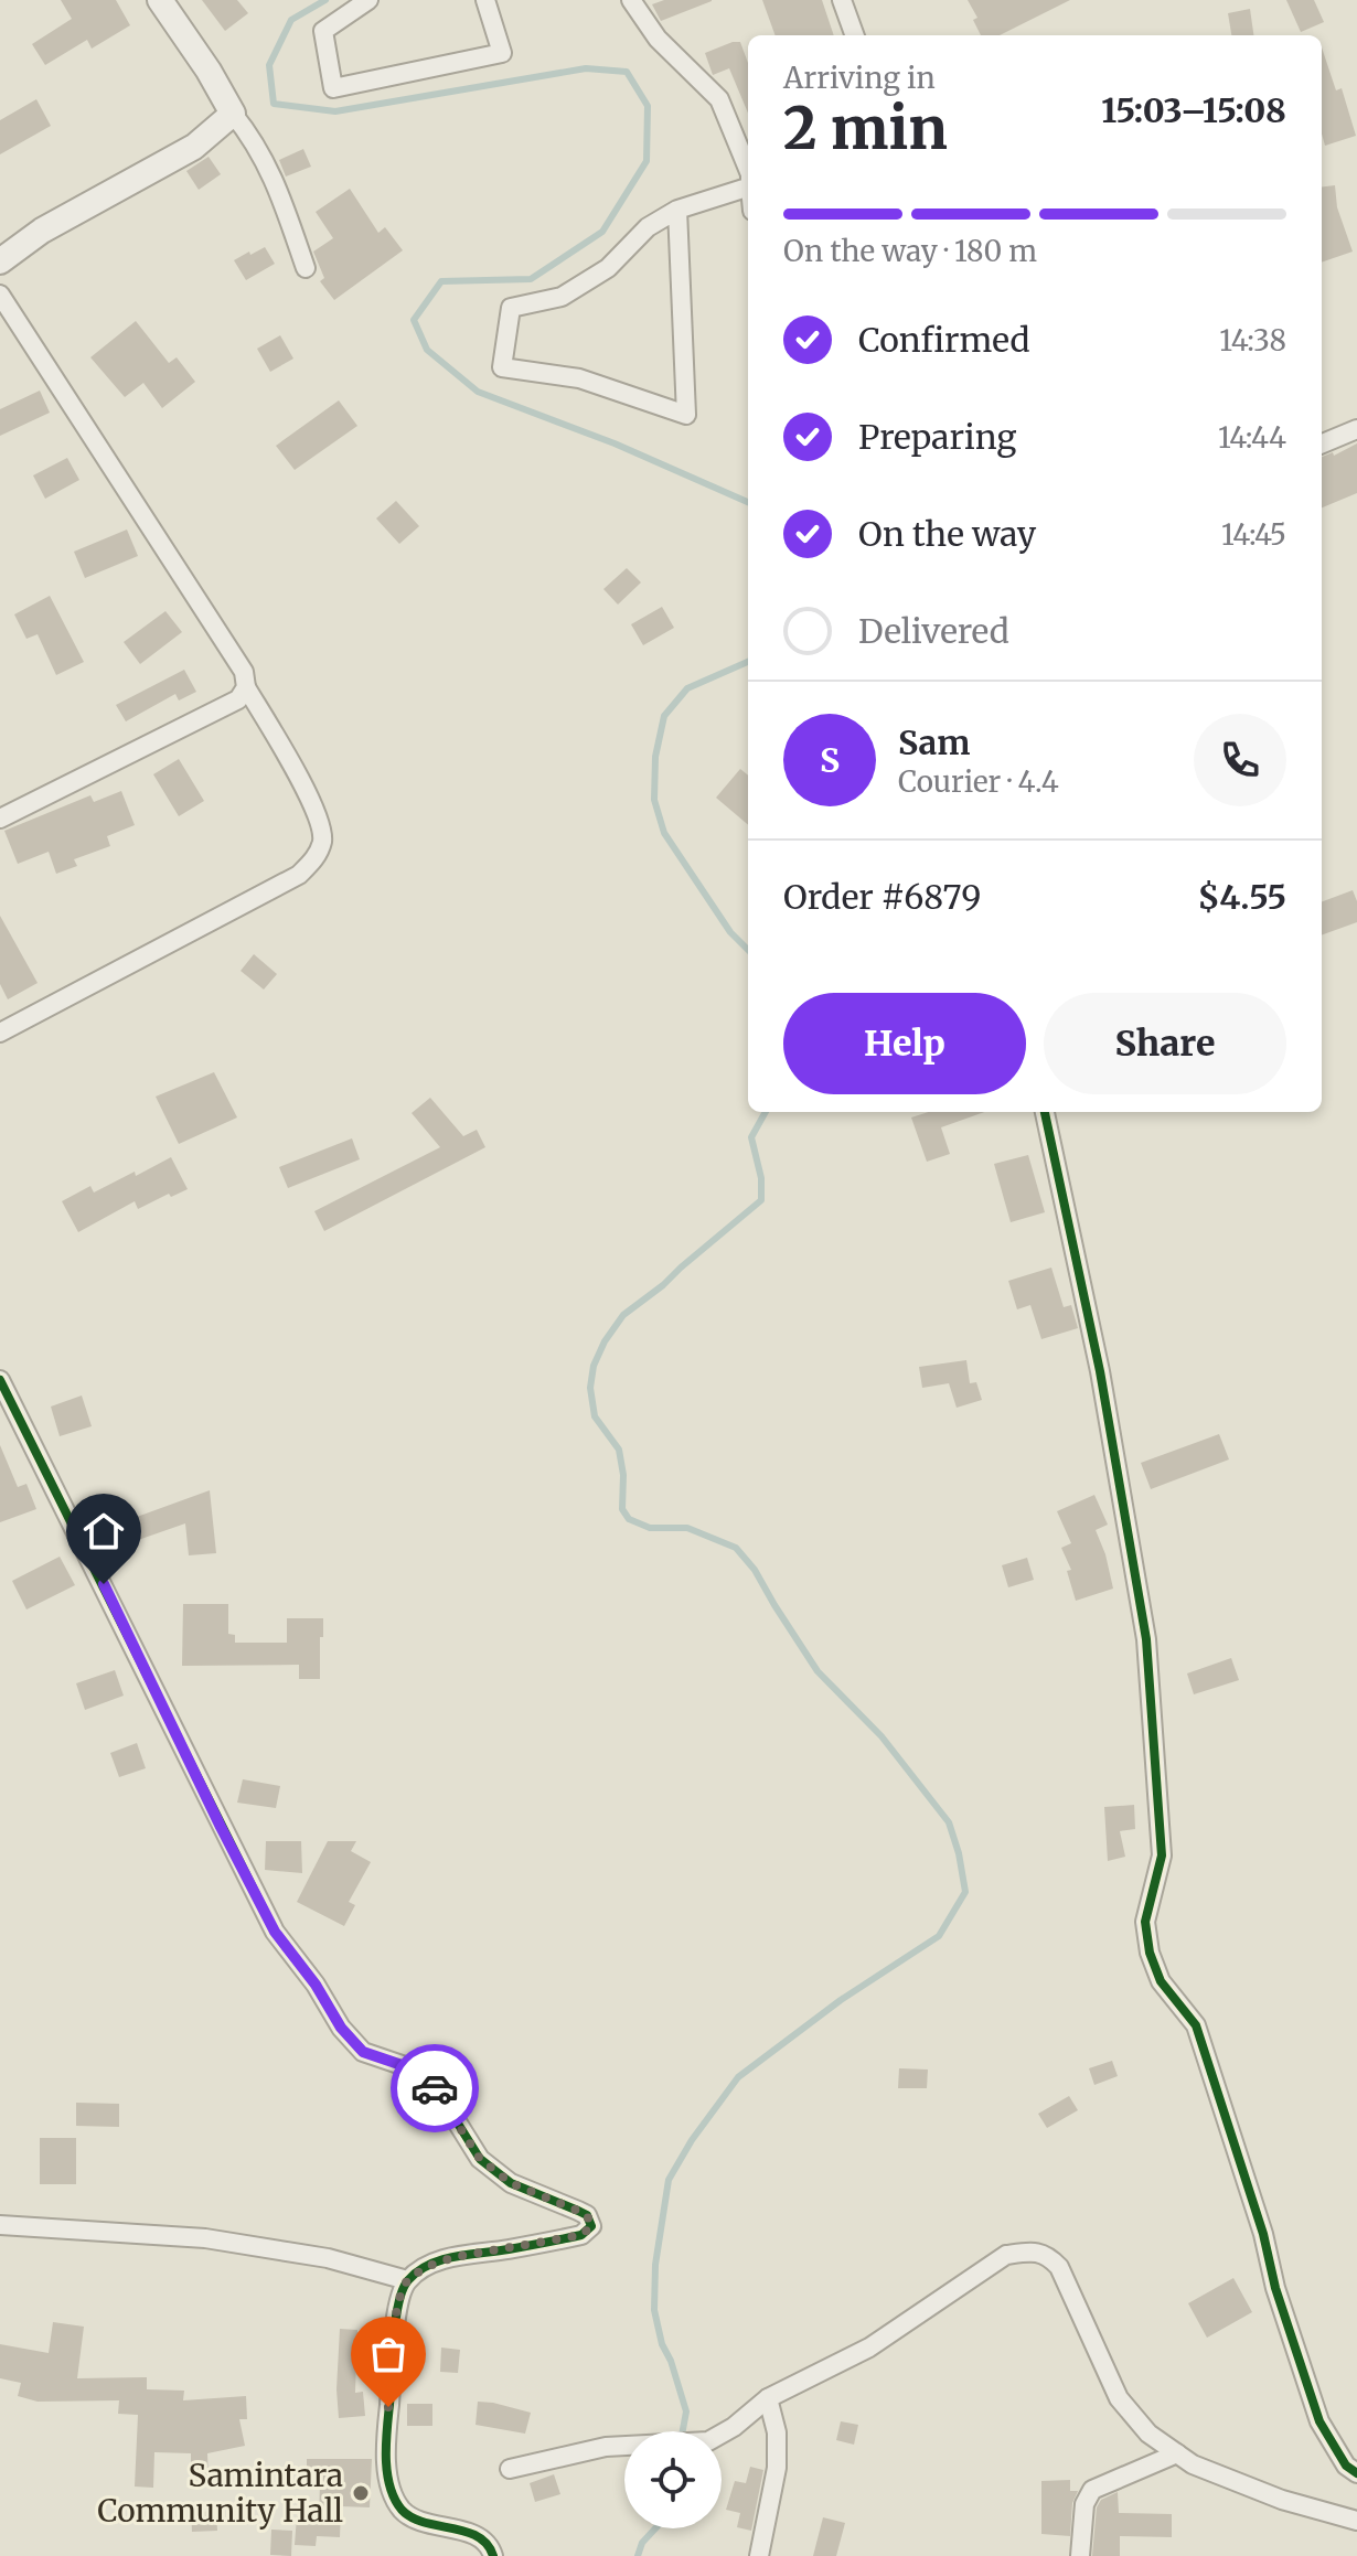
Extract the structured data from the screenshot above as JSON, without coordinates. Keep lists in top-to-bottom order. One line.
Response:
{"places":["Samintara Community Hall"],"page":{"heading":["2 min","Arriving in","15:03–15:08"],"panel":["Sam","Courier · 4.4","Order #6879","$4.55"],"bar":"On the way · 180 m","list":[["Confirmed","14:38"],["Preparing","14:44"],["On the way","14:45"],"Delivered"],"round":"S","buttons":["Help","Share"]}}
